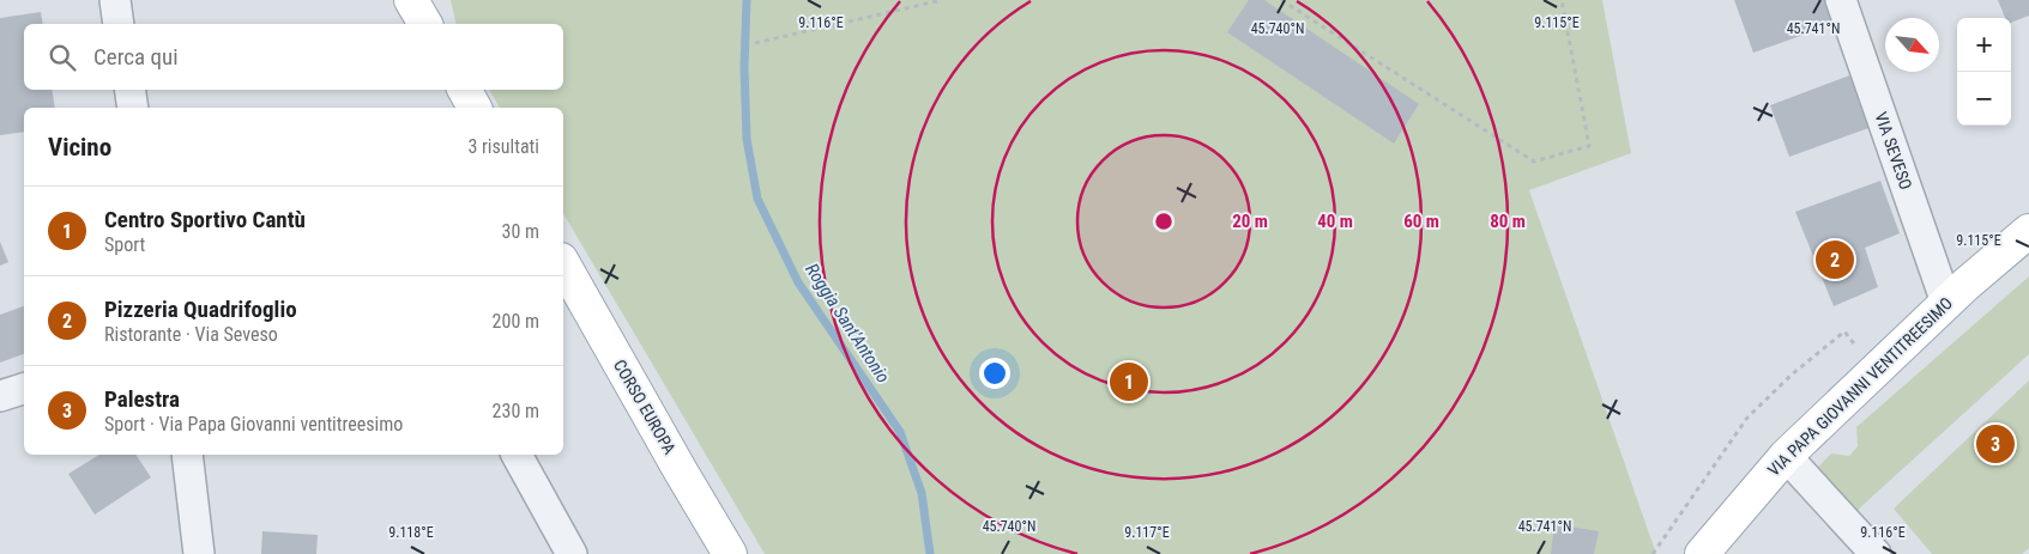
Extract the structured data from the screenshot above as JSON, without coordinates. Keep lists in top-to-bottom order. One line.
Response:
{"streets":{"main road":["VIA PAPA GIOVANNI VENTITREESIMO","CORSO EUROPA"],"street":["VIA SEVESO"]},"crossings":[["VIA SEVESO","VIA PAPA GIOVANNI VENTITREESIMO"]],"water":["Roggia Sant'Antonio"],"north":"bottom right","page":{"map_buttons":["+","−"],"search":"Cerca qui","heading":["Vicino","3 risultati"],"list":[{"mark":"1","name":"Centro Sportivo Cantù","note":"Sport","value":"30 m"},{"mark":"2","name":"Pizzeria Quadrifoglio","note":"Ristorante · Via Seveso","value":"200 m"},{"mark":"3","name":"Palestra","note":"Sport · Via Papa Giovanni ventitreesimo","value":"230 m"}],"pins":["2","1","3"]},"coordinates":["9.116°E","9.115°E","45.740°N","45.741°N","9.118°E","9.117°E"],"rings":["20 m","40 m","60 m","80 m"]}
